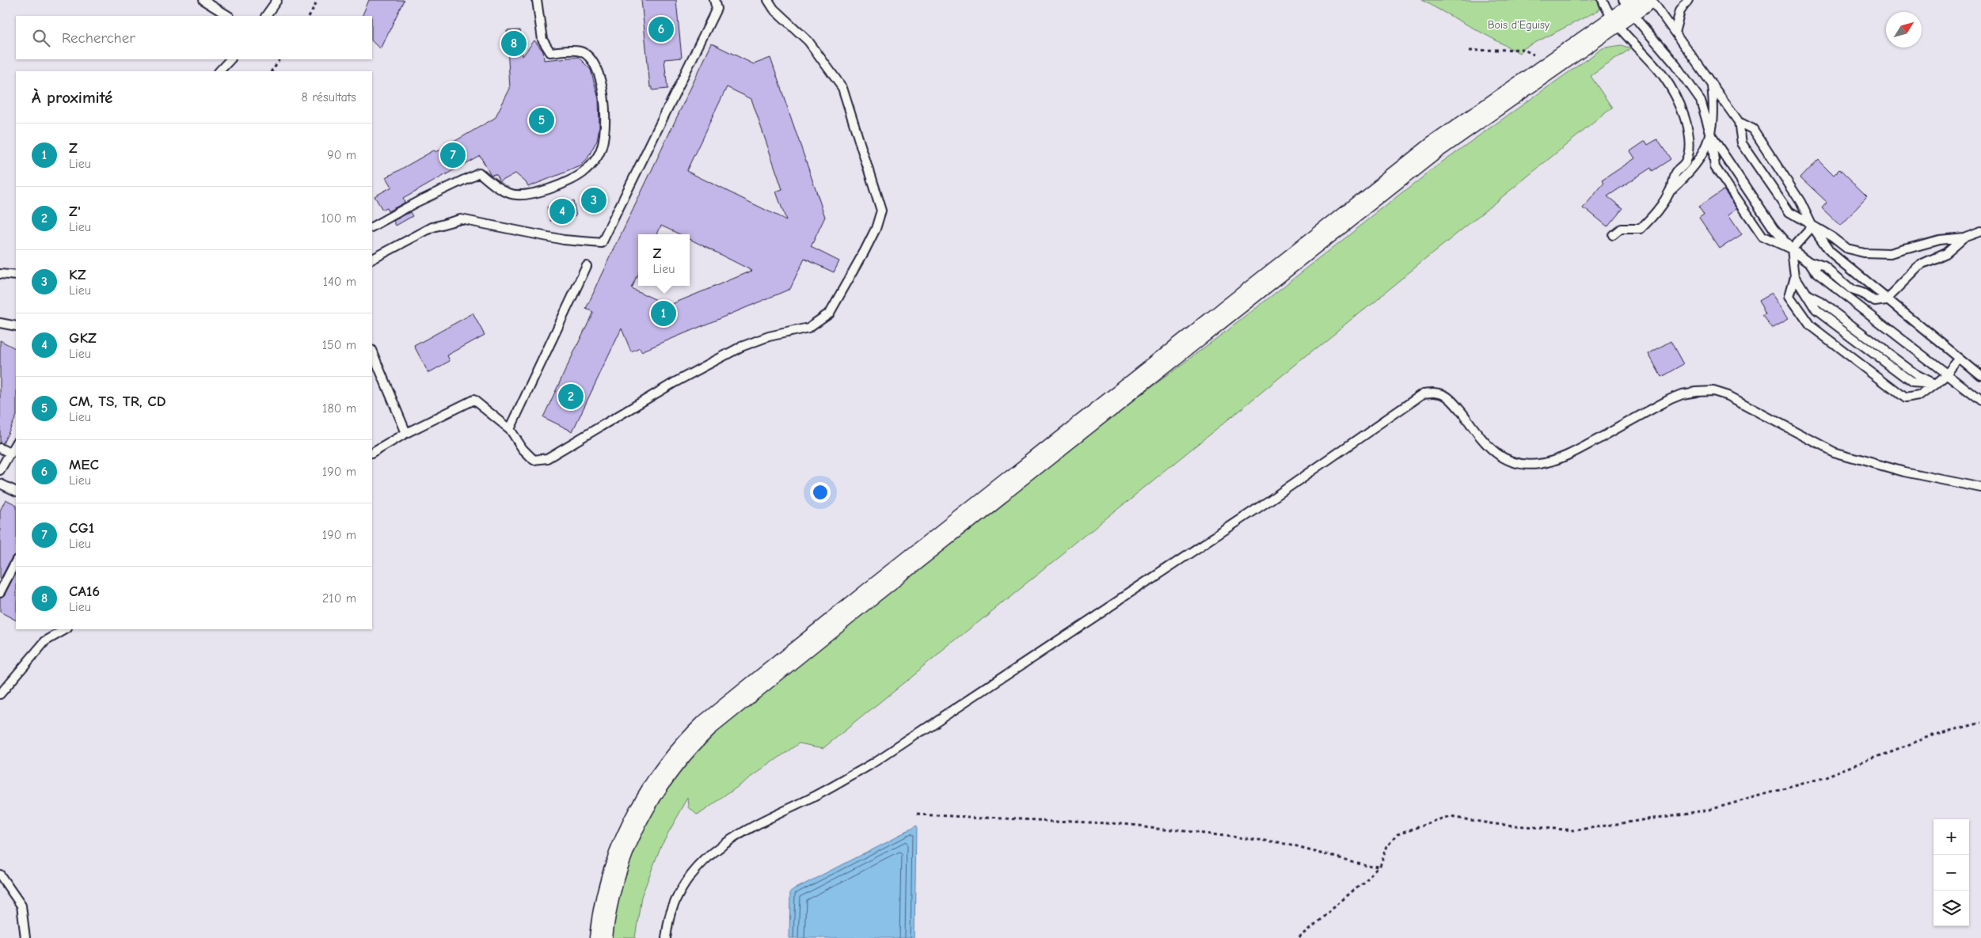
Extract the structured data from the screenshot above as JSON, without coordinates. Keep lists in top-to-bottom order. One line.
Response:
{"parks":["Bois d'Eguisy"],"north":"top right","page":{"pins":["6","8","5","7","3","4","1","2"],"search":"Rechercher","heading":["À proximité","8 résultats"],"list":[{"mark":"1","name":"Z","note":"Lieu","value":"90 m"},{"mark":"2","name":"Z'","note":"Lieu","value":"100 m"},{"mark":"3","name":"KZ","note":"Lieu","value":"140 m"},{"mark":"4","name":"GKZ","note":"Lieu","value":"150 m"},{"mark":"5","name":"CM, TS, TR, CD","note":"Lieu","value":"180 m"},{"mark":"6","name":"MEC","note":"Lieu","value":"190 m"},{"mark":"7","name":"CG1","note":"Lieu","value":"190 m"},{"mark":"8","name":"CA16","note":"Lieu","value":"210 m"}],"popup":["Z","Lieu"],"map_buttons":["+","−"]}}
